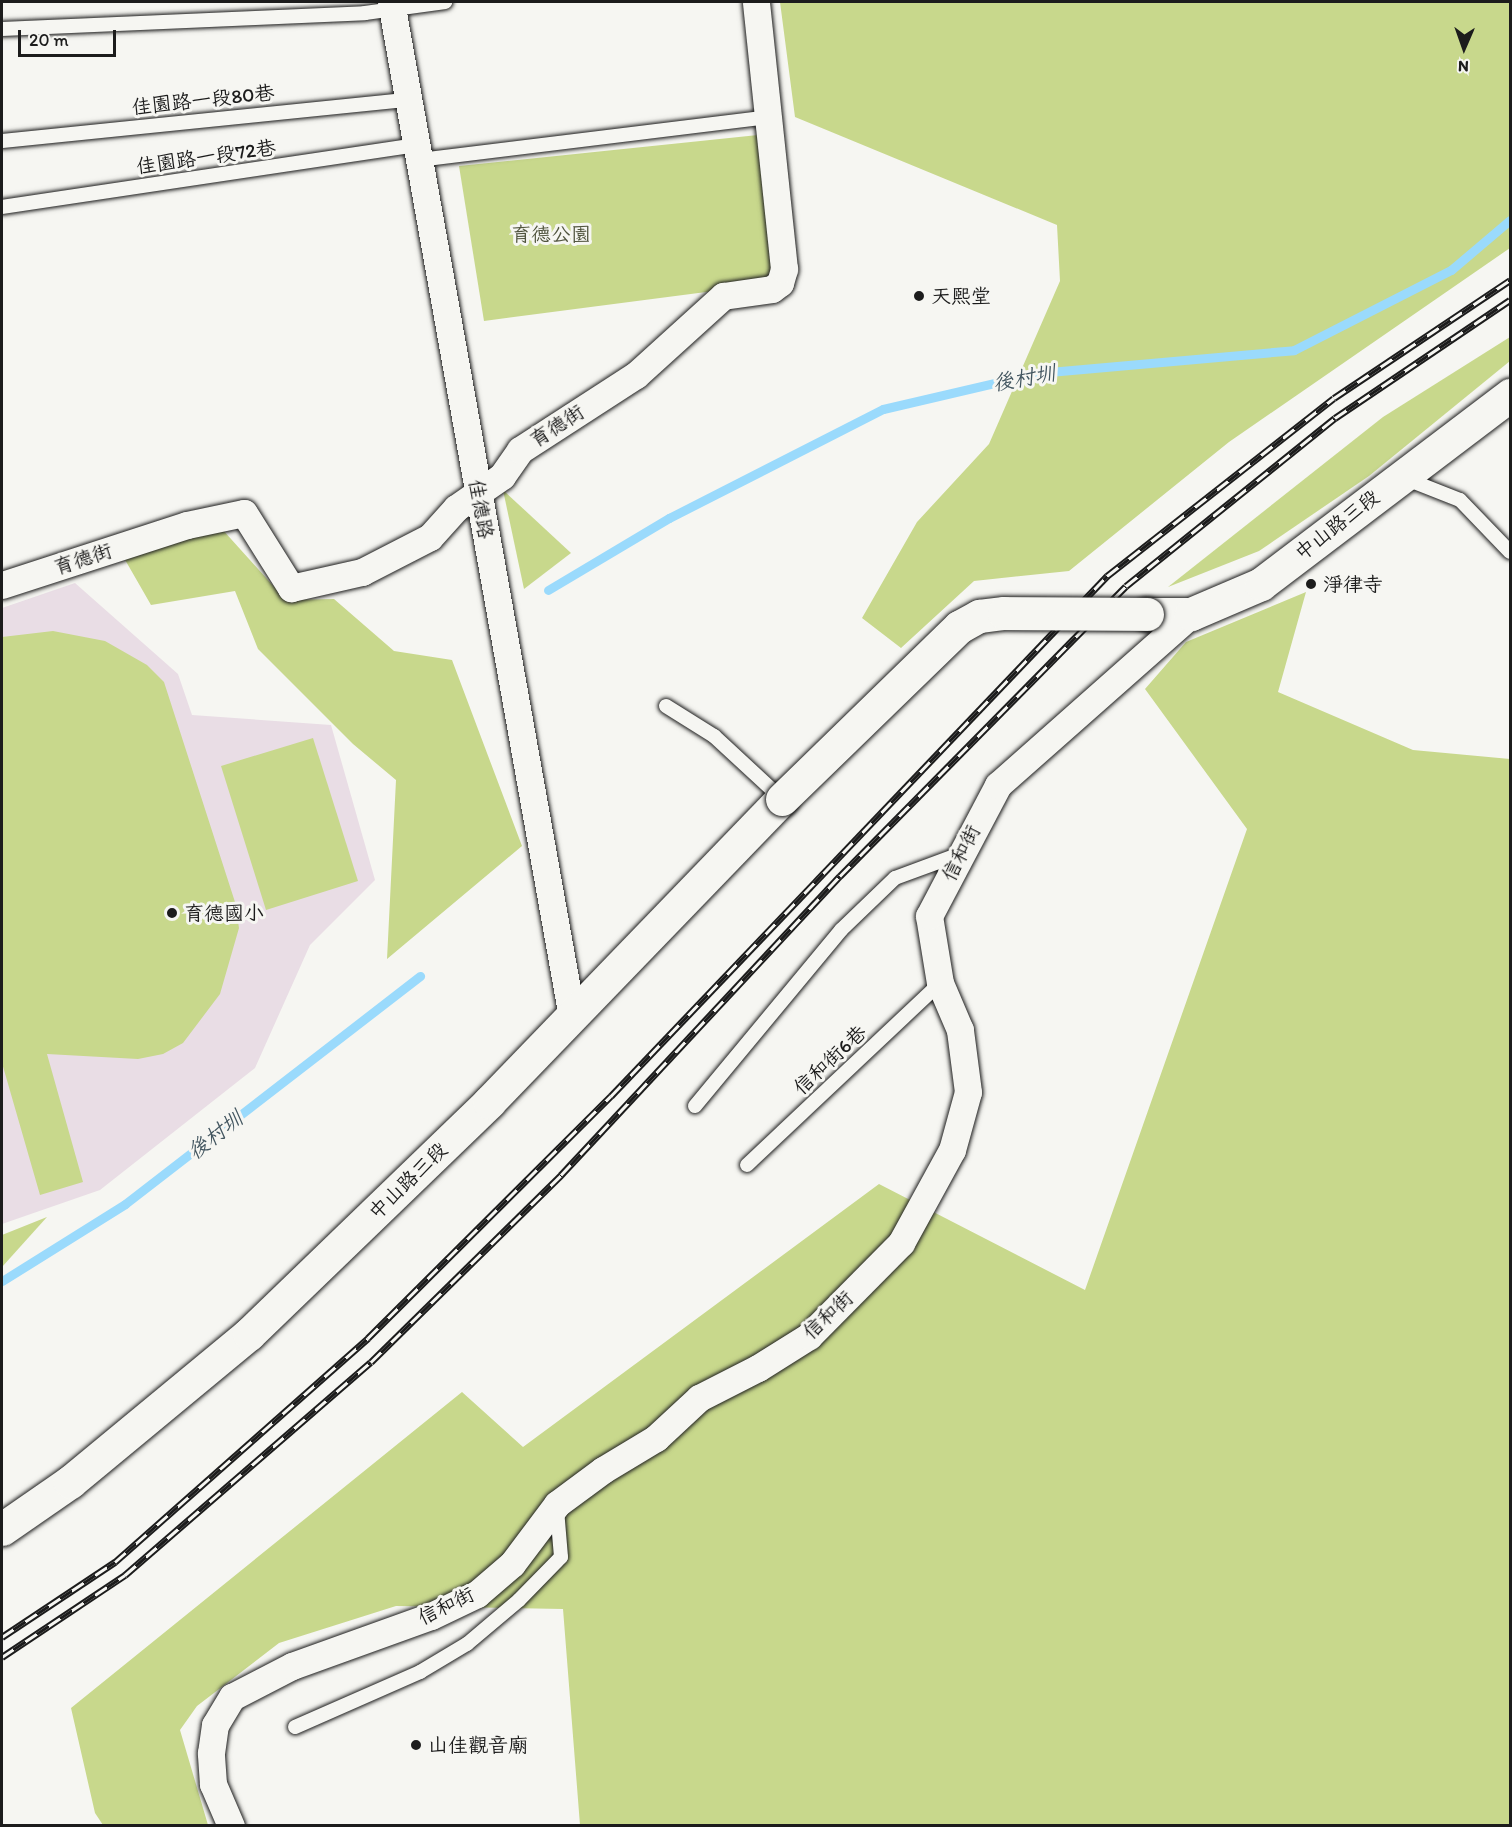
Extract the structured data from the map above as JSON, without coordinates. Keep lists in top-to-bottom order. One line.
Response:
{"streets":{"main road":["中山路三段"],"street":["育德街","佳德路","信和街"],"lane":["佳園路一段80巷","佳園路一段72巷","信和街6巷"]},"crossings":[["佳園路一段80巷","佳德路"],["佳園路一段72巷","育德街"],["佳園路一段72巷","佳德路"],["育德街","佳德路"],["佳德路","中山路三段"],["中山路三段","信和街"],["信和街","信和街6巷"]],"water":["後村圳"],"parks":["育德公園"],"places":["天熙堂","淨律寺","育德國小","山佳觀音廟"],"scale_bar":"20 m","north":"bottom"}
